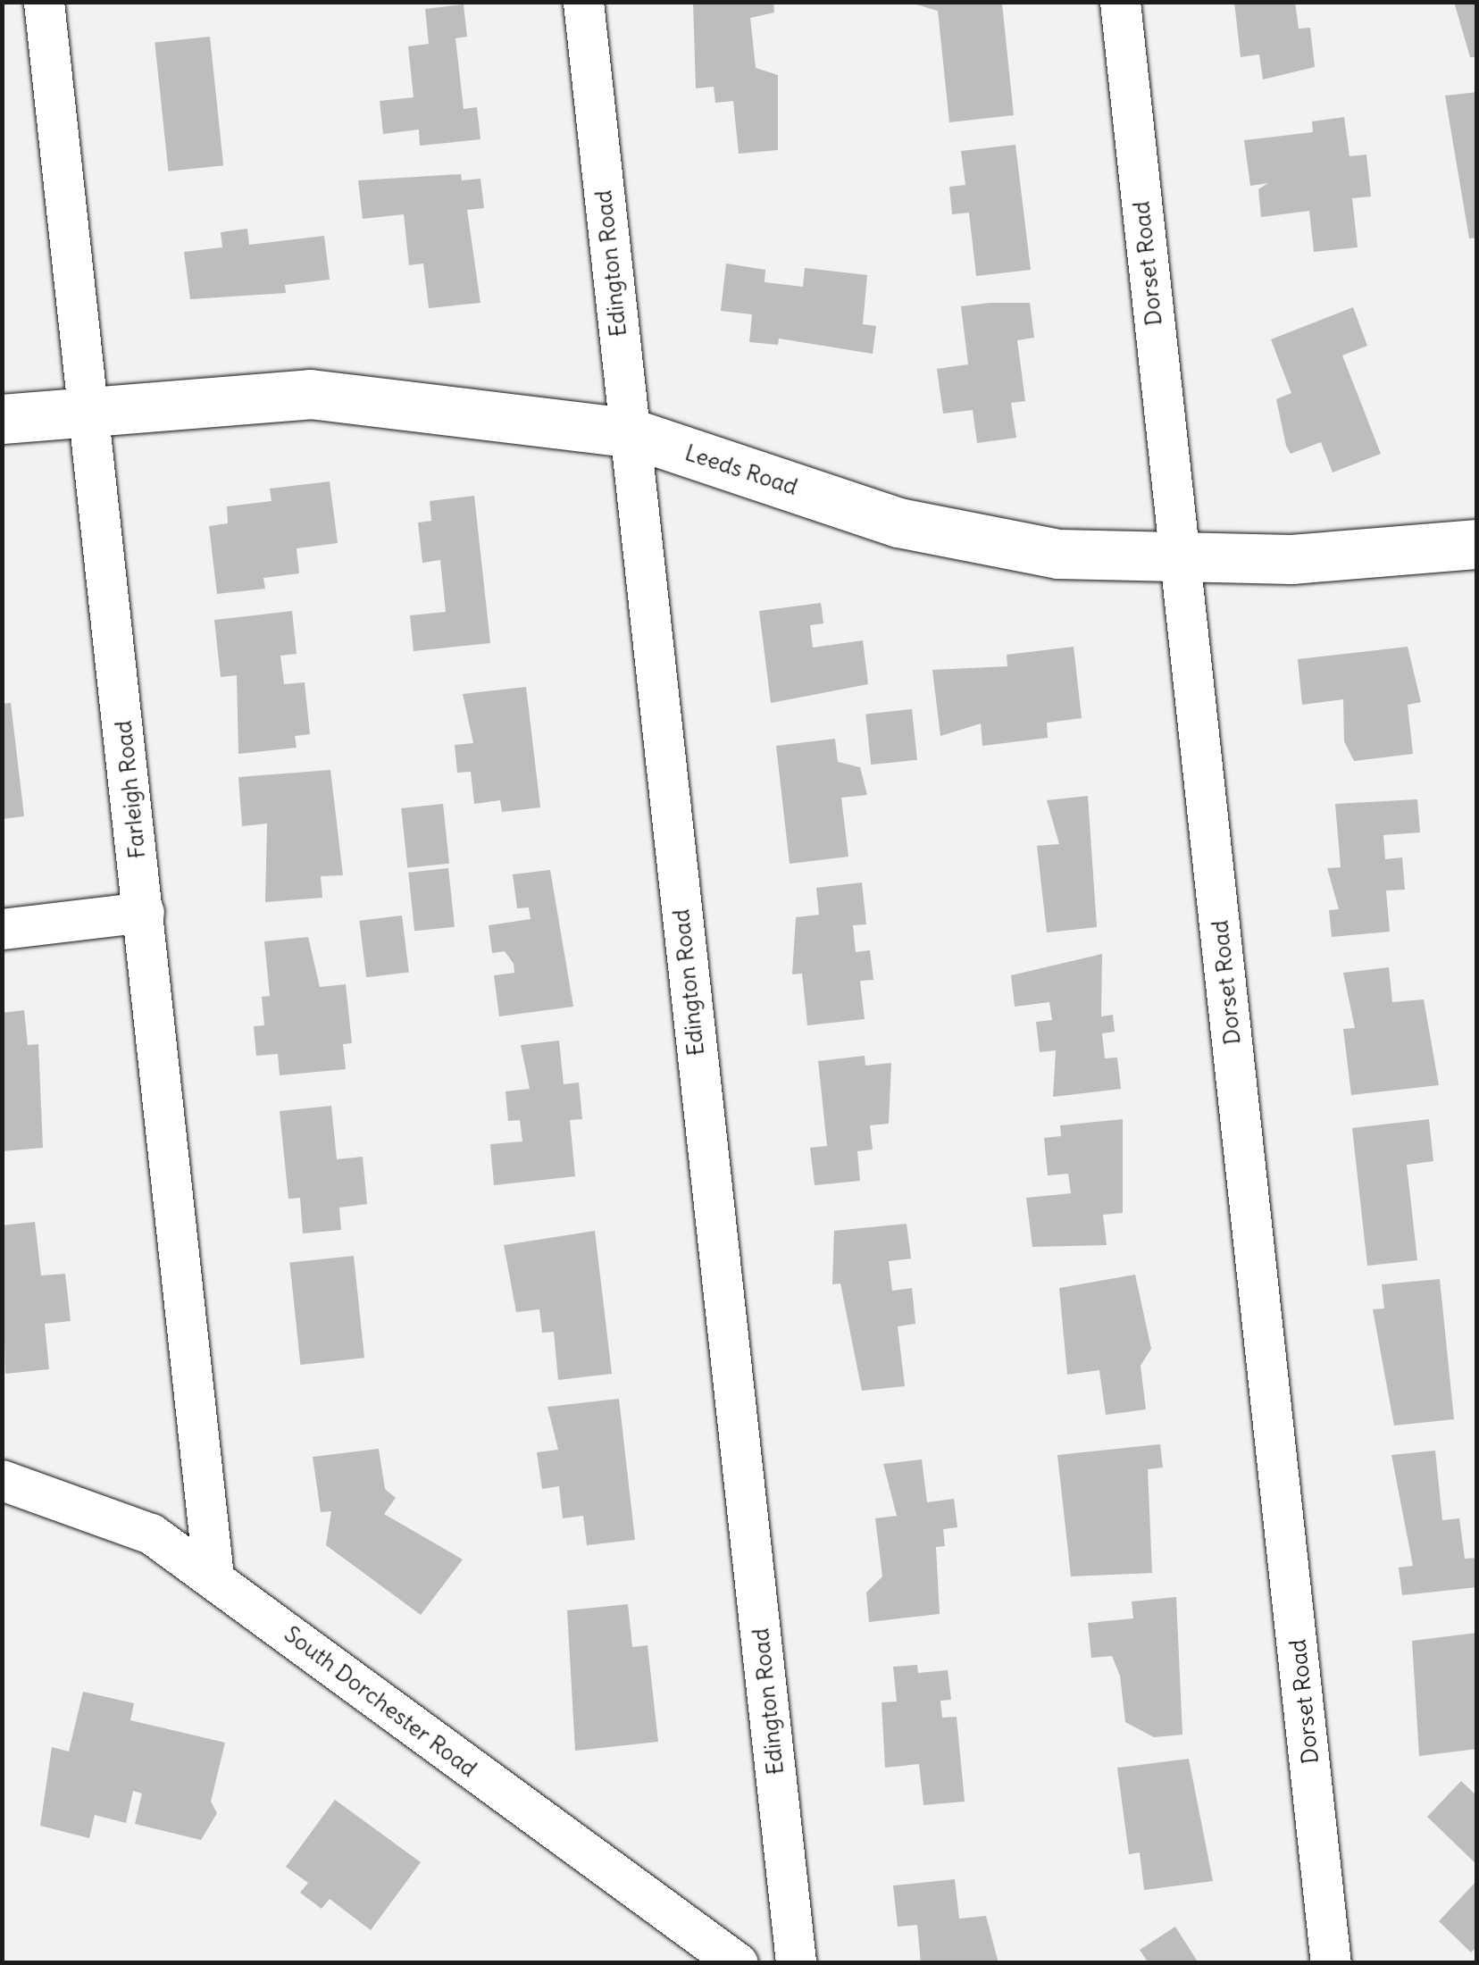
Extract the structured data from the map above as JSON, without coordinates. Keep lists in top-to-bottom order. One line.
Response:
{"streets":{"street":["Edington Road","Dorset Road","Leeds Road","Farleigh Road","South Dorchester Road"]},"crossings":[["Edington Road","Leeds Road"],["Dorset Road","Leeds Road"],["Leeds Road","Farleigh Road"],["Farleigh Road","South Dorchester Road"]]}
